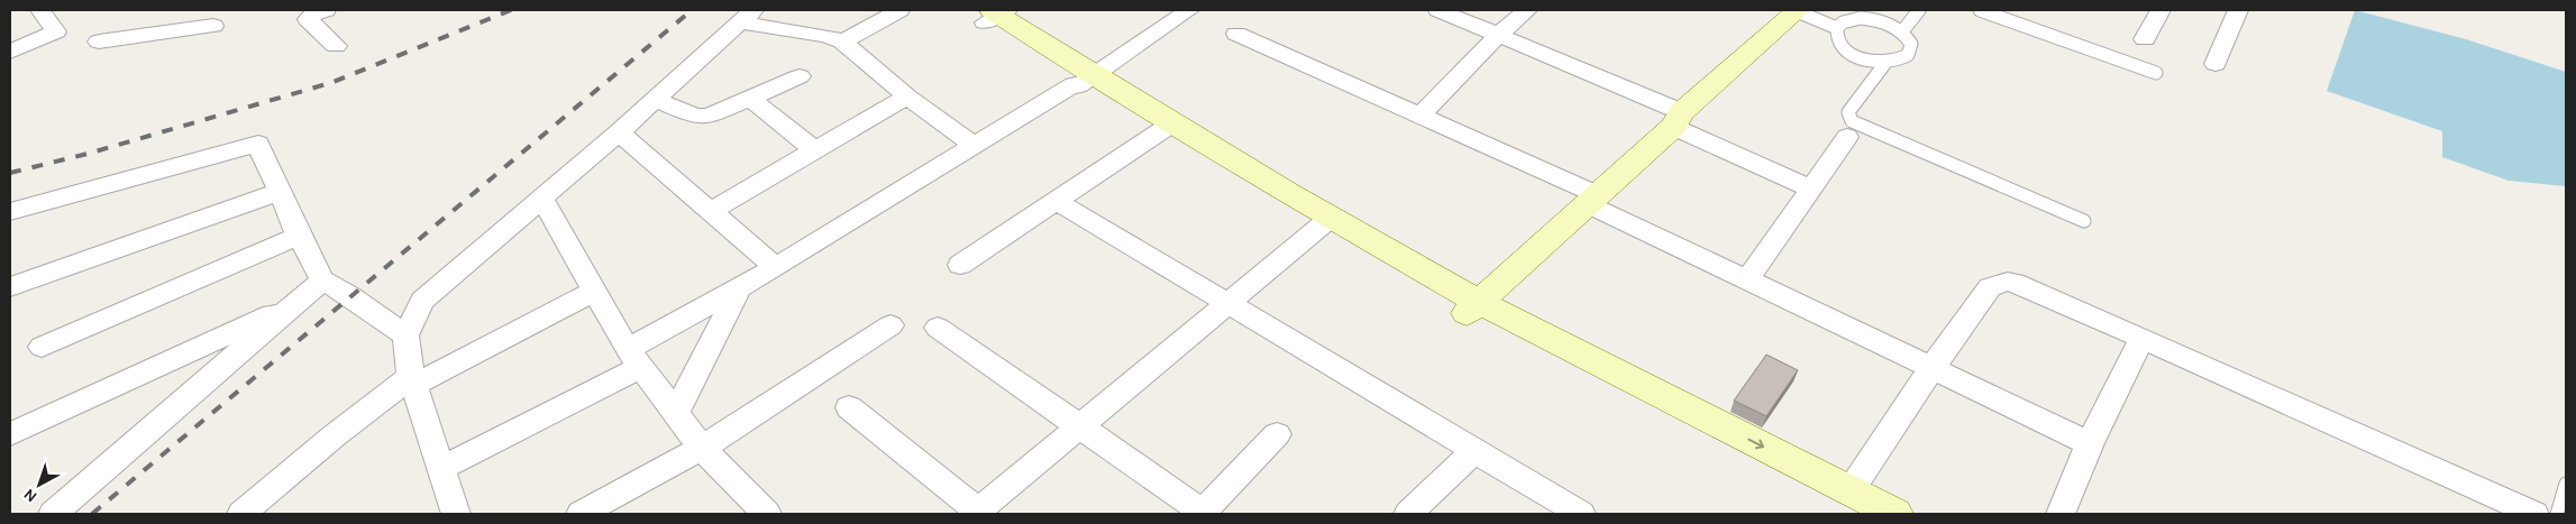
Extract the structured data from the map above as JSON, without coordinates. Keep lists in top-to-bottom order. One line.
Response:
{"north":"bottom left"}
